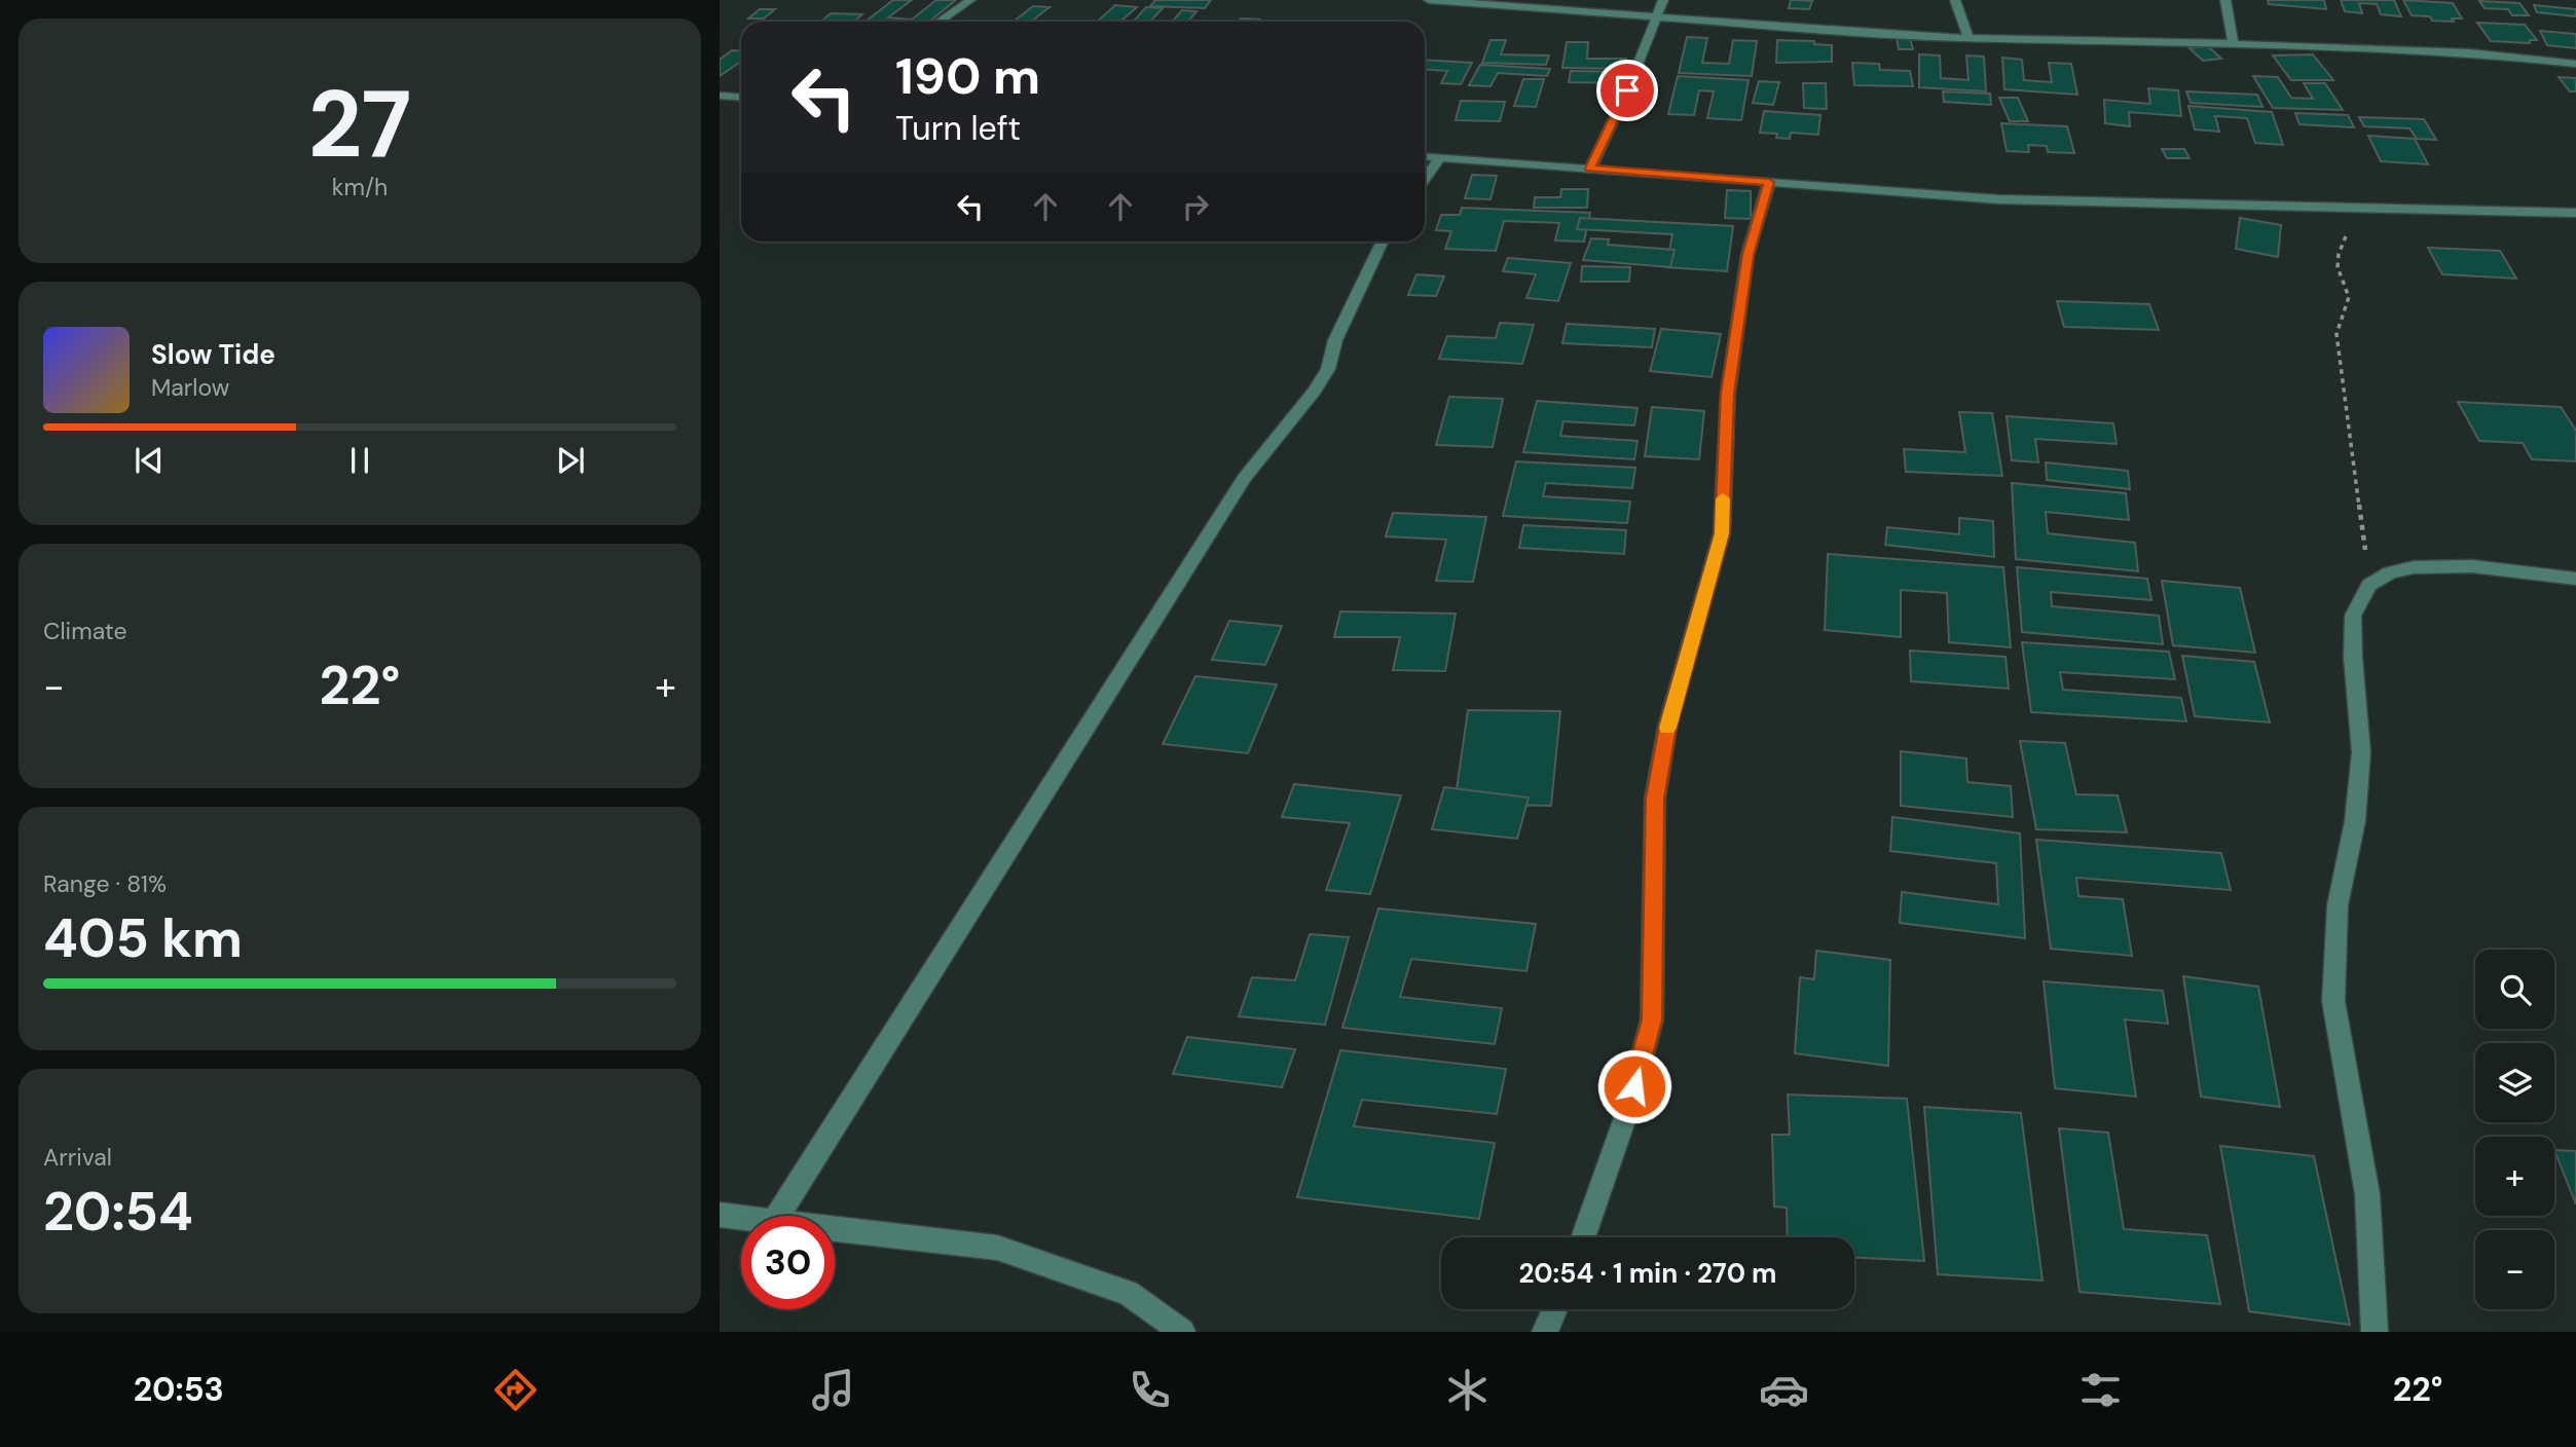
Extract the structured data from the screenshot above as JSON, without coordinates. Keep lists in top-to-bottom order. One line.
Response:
{"page":{"tile":[["27","km/h"],"Climate",["Range · 81%","405 km"],["Arrival","20:54"]],"turn":["190 m","Turn left"],"song":["Slow Tide","Marlow"],"heat":["−","22°","+"],"map_buttons":["+","−"],"limit":"30","trip":"20:54 · 1 min · 270 m","tabs":["20:53","22°"]}}
